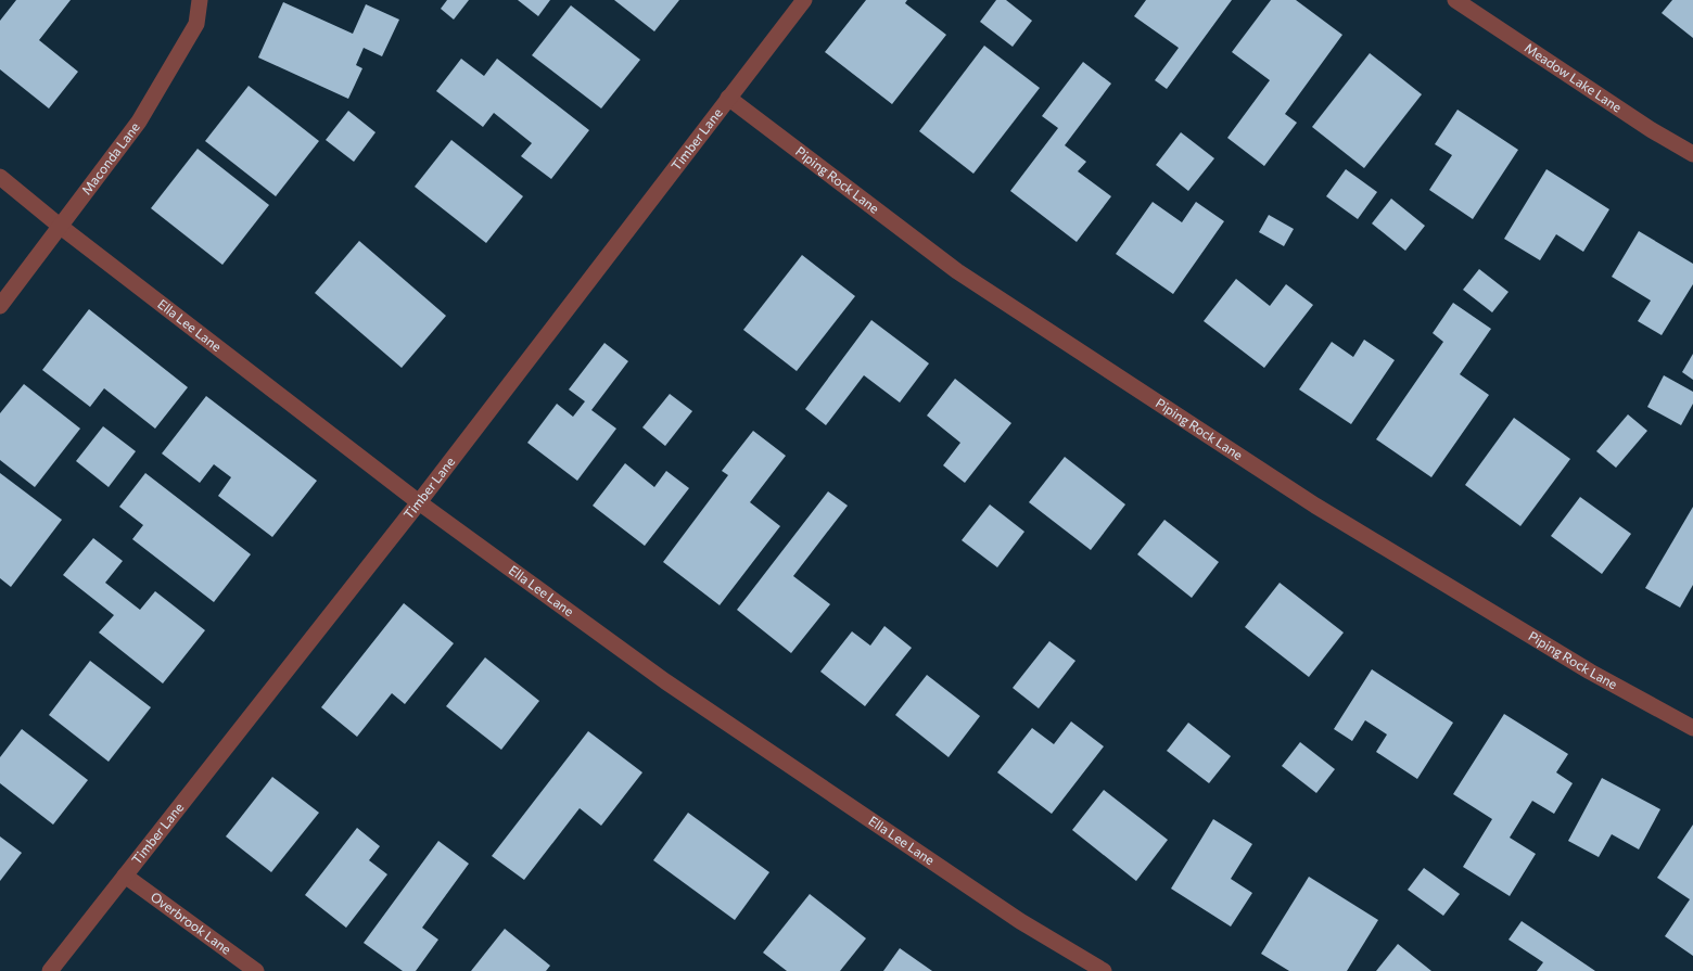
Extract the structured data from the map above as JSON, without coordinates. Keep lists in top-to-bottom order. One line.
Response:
{"streets":{"street":["Meadow Lake Lane","Timber Lane","Maconda Lane","Piping Rock Lane","Ella Lee Lane","Overbrook Lane"]},"crossings":[["Timber Lane","Piping Rock Lane"],["Timber Lane","Ella Lee Lane"],["Timber Lane","Overbrook Lane"],["Maconda Lane","Ella Lee Lane"]]}
